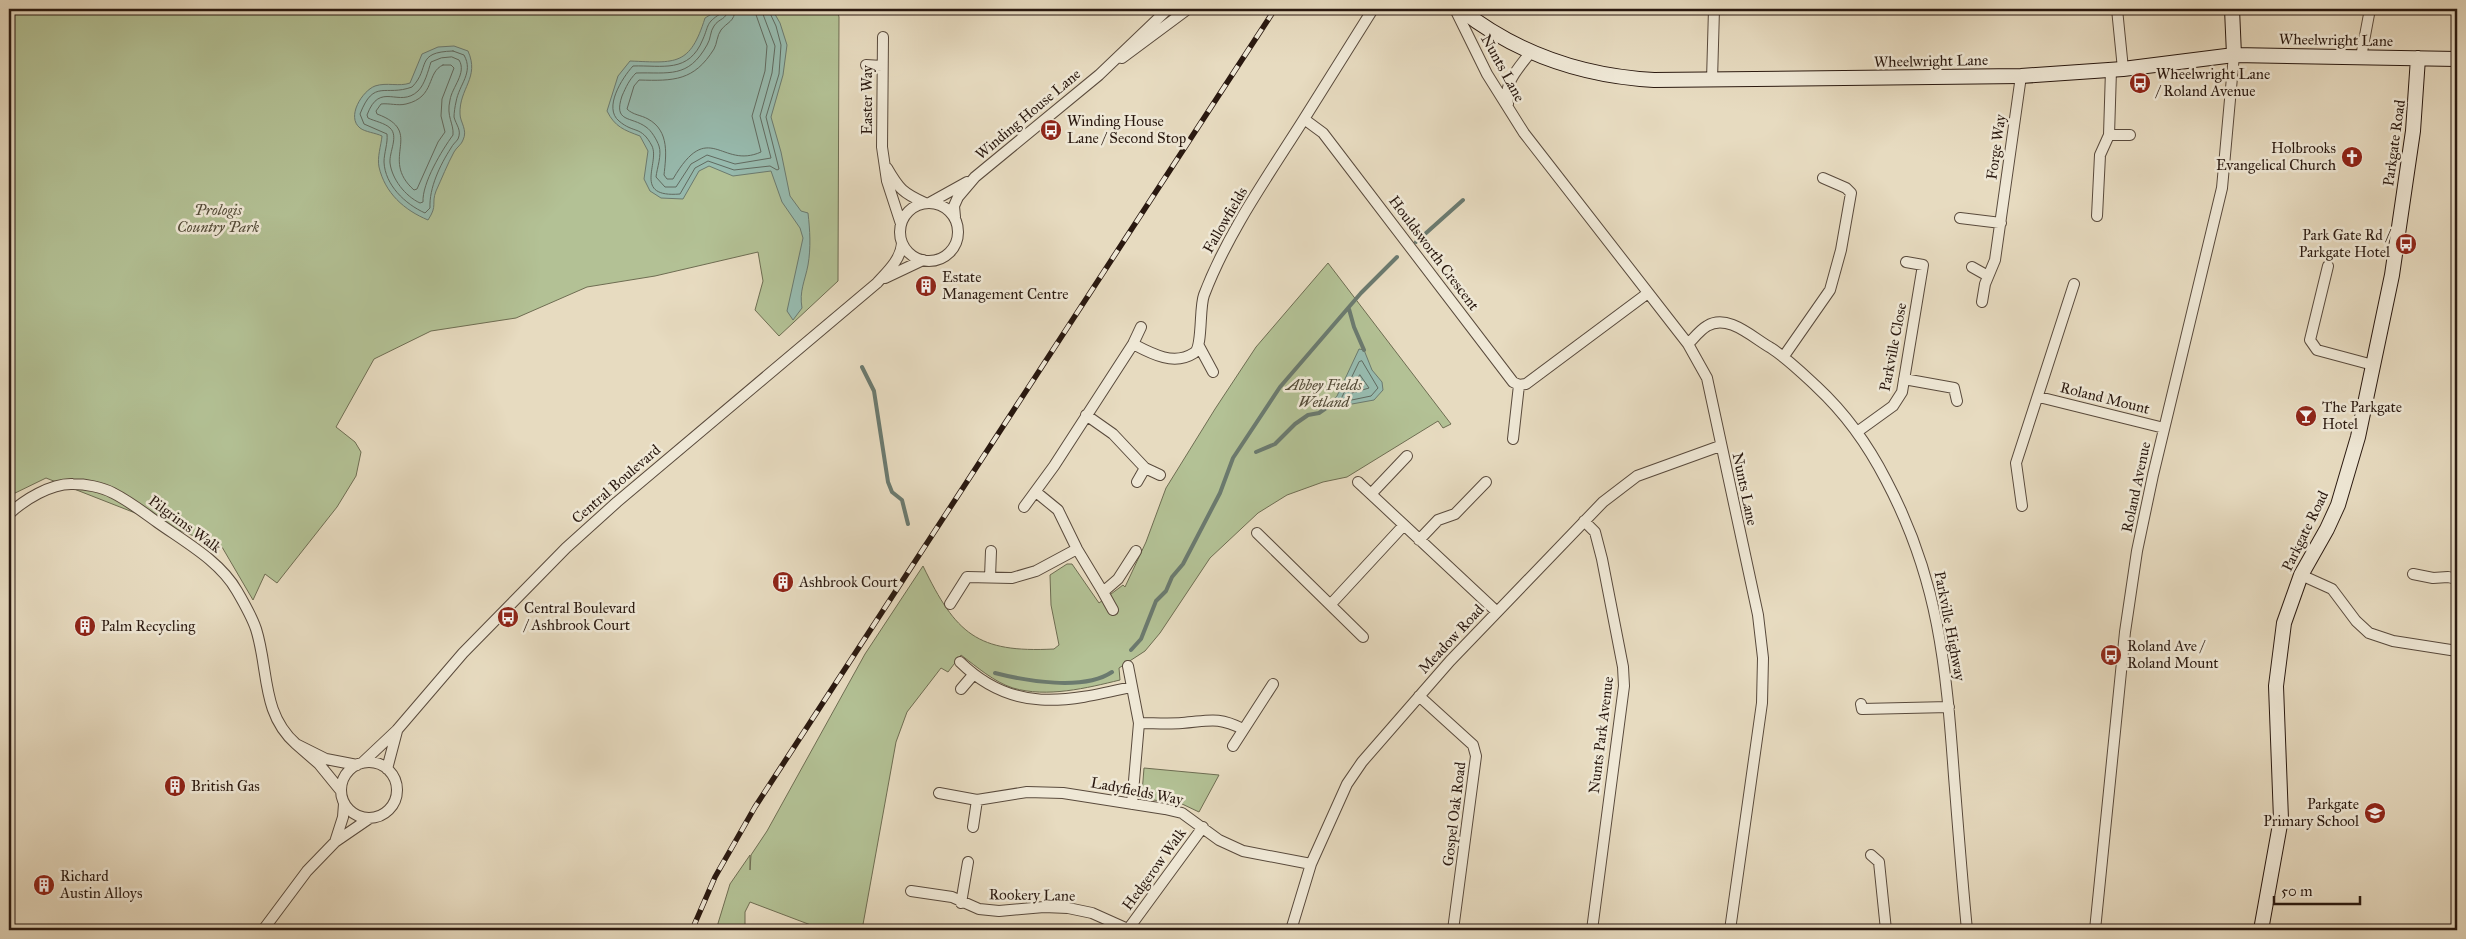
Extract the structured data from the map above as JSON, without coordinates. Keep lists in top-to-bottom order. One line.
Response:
{"streets":{"street":["Wheelwright Lane","Nunts Lane","Easter Way","Winding House Lane","Parkgate Road","Forge Way","Fallowfields","Houldsworth Crescent","Parkville Close","Roland Mount","Central Boulevard","Roland Avenue","Pilgrims Walk","Parkville Highway","Meadow Road","Nunts Park Avenue","Ladyfields Way","Gospel Oak Road","Hedgerow Walk","Rookery Lane"]},"crossings":[["Wheelwright Lane","Nunts Lane"],["Wheelwright Lane","Parkgate Road"],["Wheelwright Lane","Forge Way"],["Wheelwright Lane","Roland Avenue"],["Nunts Lane","Parkville Highway"],["Nunts Lane","Meadow Road"],["Easter Way","Winding House Lane"],["Easter Way","Central Boulevard"],["Winding House Lane","Central Boulevard"],["Fallowfields","Houldsworth Crescent"],["Parkville Close","Parkville Highway"],["Roland Mount","Roland Avenue"],["Central Boulevard","Pilgrims Walk"],["Meadow Road","Nunts Park Avenue"],["Meadow Road","Ladyfields Way"],["Meadow Road","Gospel Oak Road"],["Ladyfields Way","Hedgerow Walk"],["Hedgerow Walk","Rookery Lane"]],"parks":["Prologis Country Park","Abbey Fields Wetland"],"places":{"bus stop":["Wheelwright Lane / Roland Avenue","Winding House Lane / Second Stop","Park Gate Rd / Parkgate Hotel","Central Boulevard / Ashbrook Court","Roland Ave / Roland Mount"],"church":["Holbrooks Evangelical Church"],"building":["Estate Management Centre","Ashbrook Court","Palm Recycling","British Gas","Richard Austin Alloys"],"bar":["The Parkgate Hotel"],"school or university":["Parkgate Primary School"]},"scale_bar":"50 m"}
